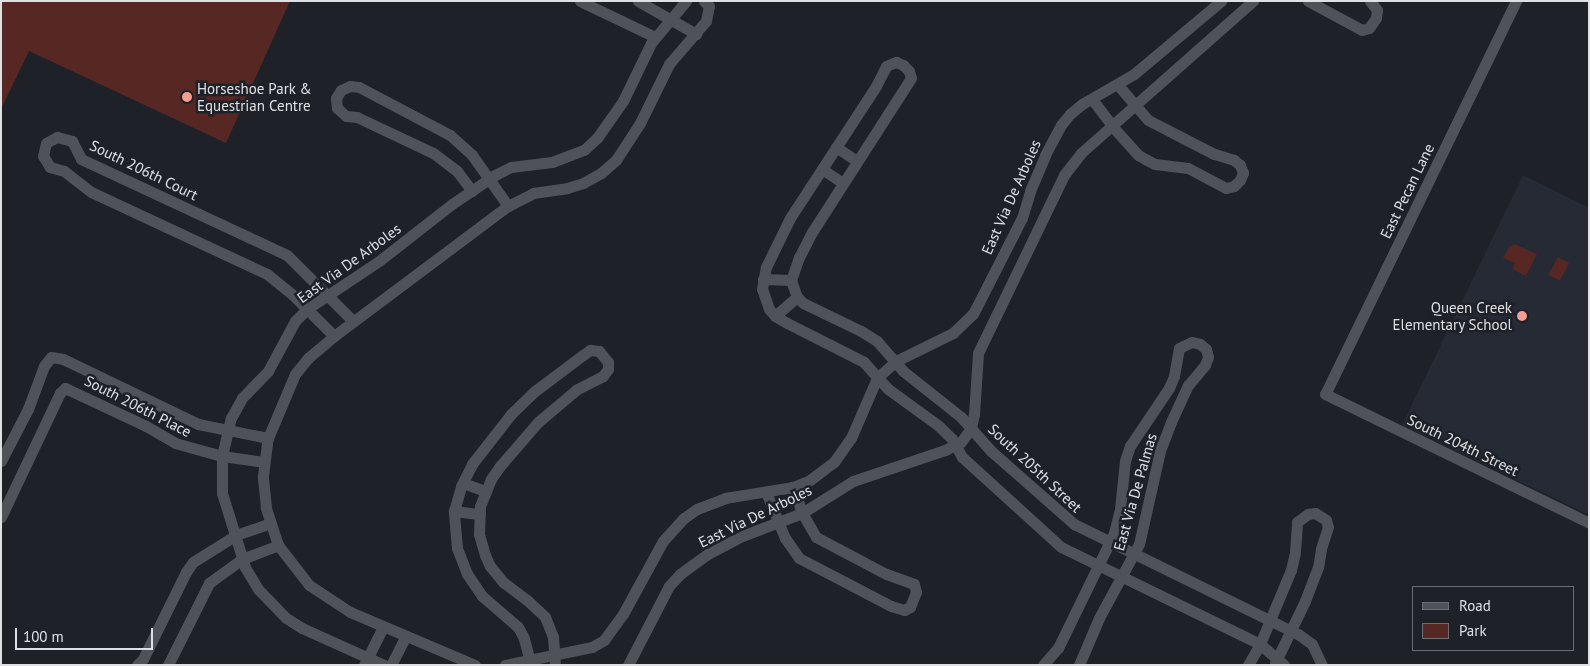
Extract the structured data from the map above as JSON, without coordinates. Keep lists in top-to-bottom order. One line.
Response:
{"streets":{"street":["South 206th Court","East Pecan Lane","East Via De Arboles","South 206th Place","South 204th Street","South 205th Street","East Via De Palmas"]},"crossings":[["South 206th Court","East Via De Arboles"],["East Pecan Lane","South 204th Street"],["East Via De Arboles","South 206th Place"],["East Via De Arboles","South 205th Street"],["South 205th Street","East Via De Palmas"]],"places":["Horseshoe Park & Equestrian Centre","Queen Creek Elementary School"],"legend":["Road","Park"],"scale_bar":"100 m"}
